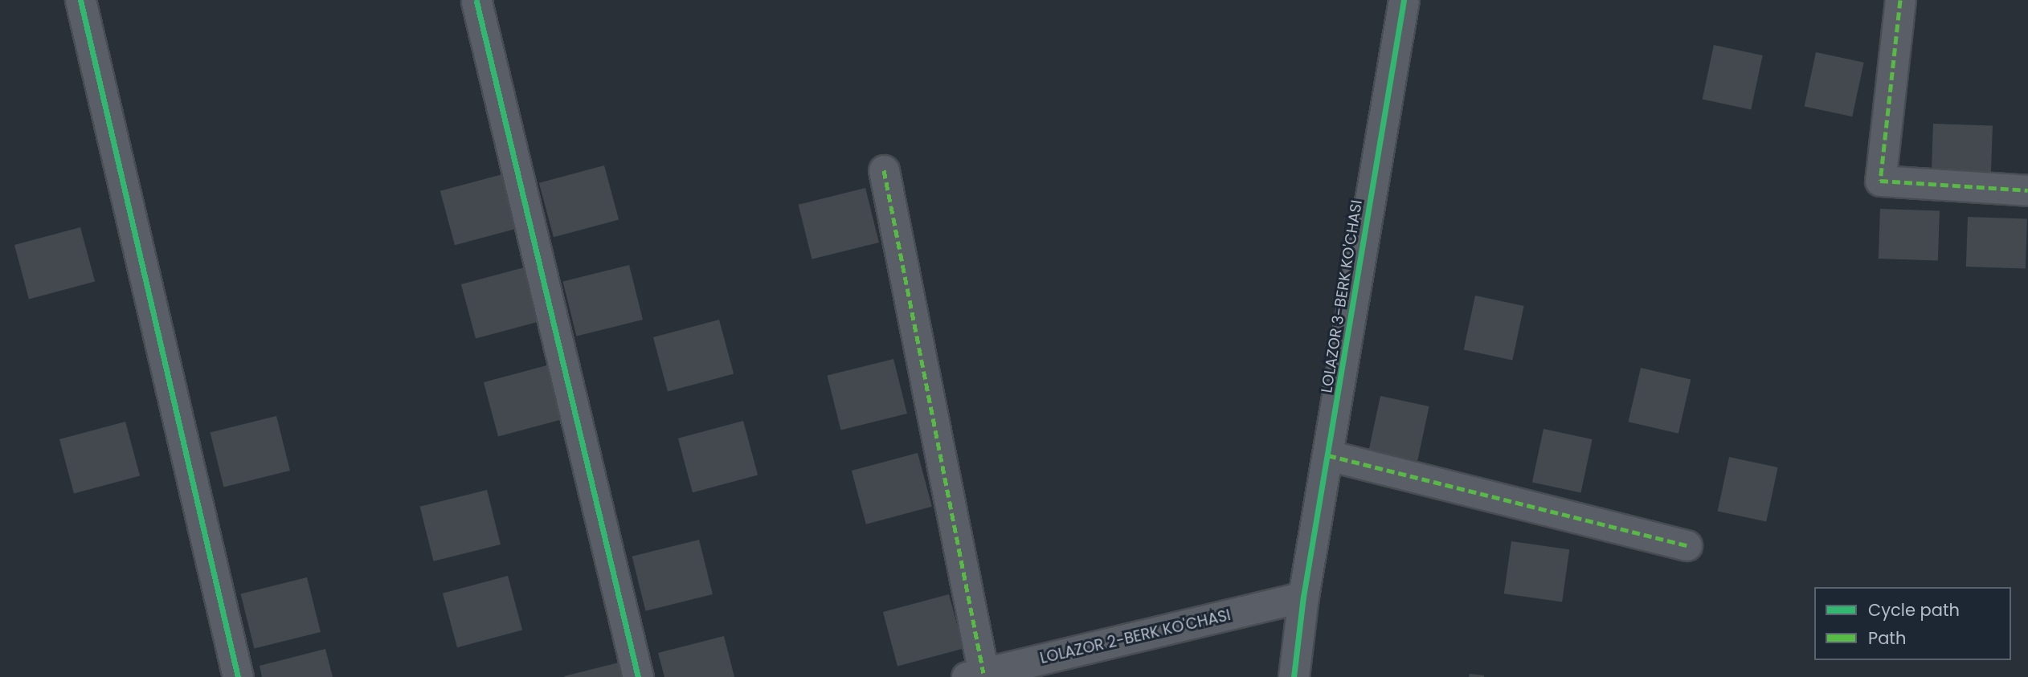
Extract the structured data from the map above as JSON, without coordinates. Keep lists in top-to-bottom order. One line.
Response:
{"streets":{"street":["LOLAZOR 3-BERK KO'CHASI","LOLAZOR 2-BERK KO'CHASI"]},"crossings":[["LOLAZOR 3-BERK KO'CHASI","LOLAZOR 2-BERK KO'CHASI"]],"legend":["Cycle path","Path"]}
